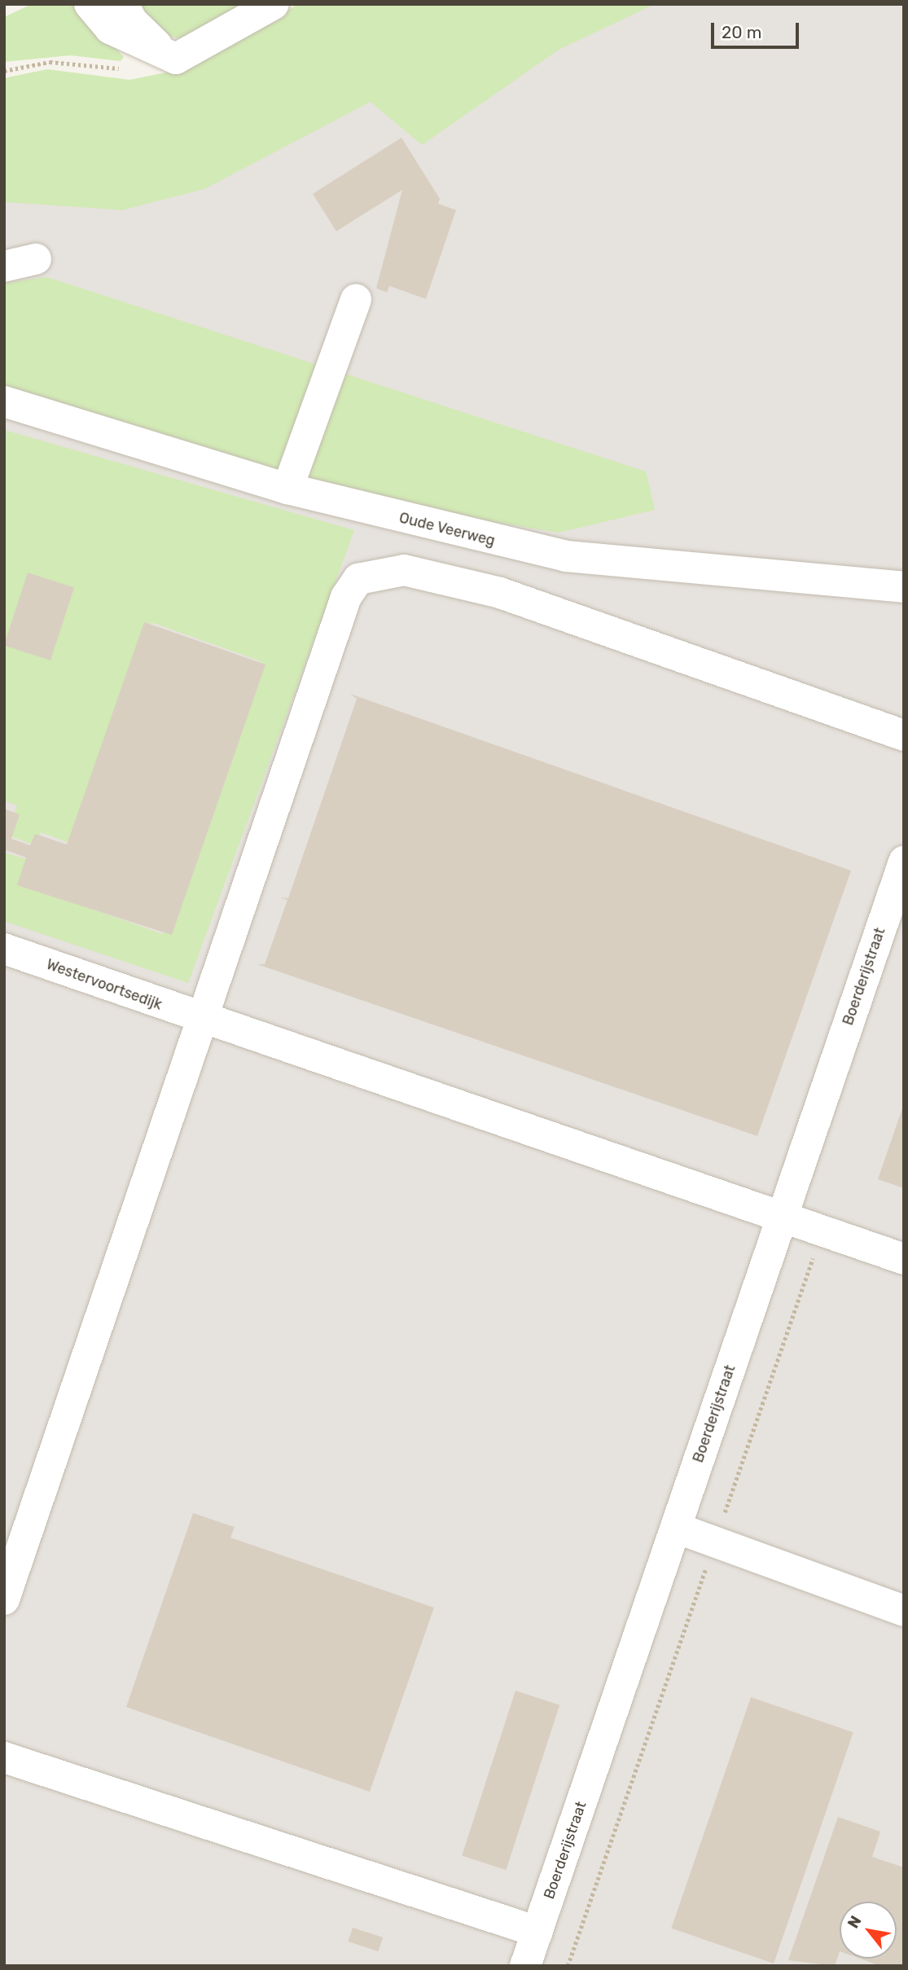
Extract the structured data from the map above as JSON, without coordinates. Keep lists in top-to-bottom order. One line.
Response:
{"streets":{"street":["Oude Veerweg","Boerderijstraat","Westervoortsedijk"]},"crossings":[["Boerderijstraat","Westervoortsedijk"]],"scale_bar":"20 m","north":"top left"}
